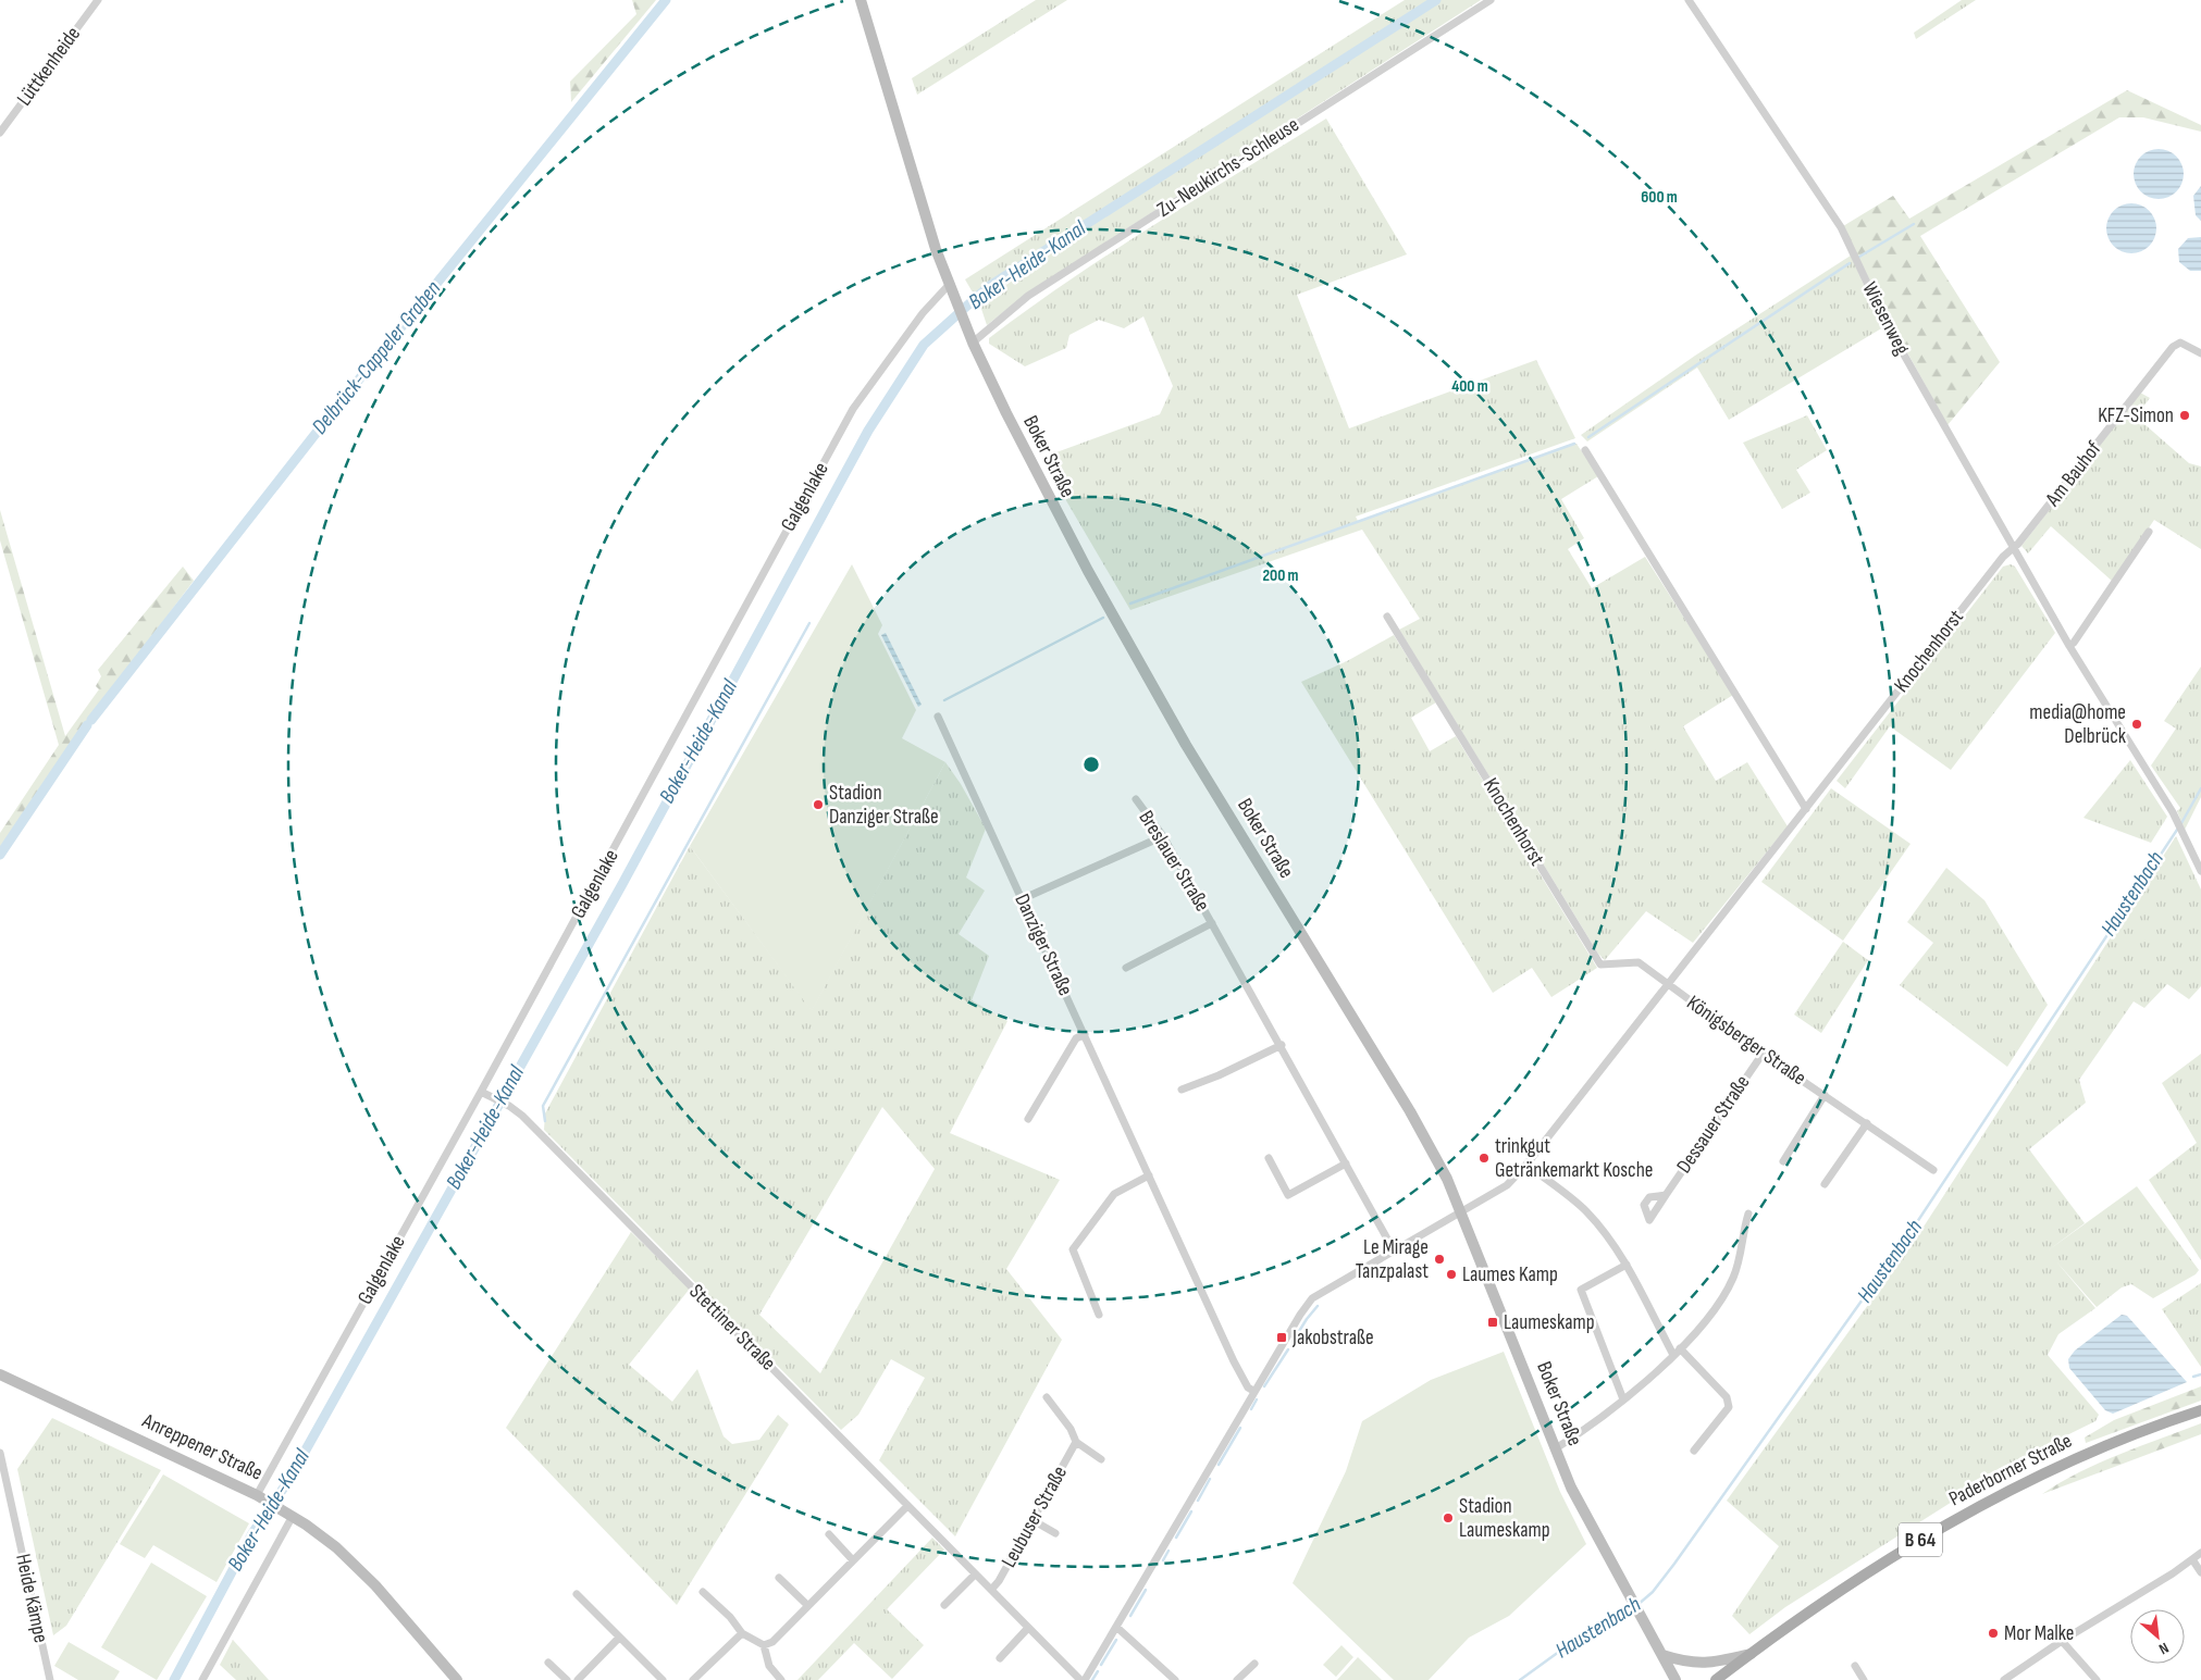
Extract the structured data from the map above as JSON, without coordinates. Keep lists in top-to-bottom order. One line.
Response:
{"streets":{"main road":["Boker Straße","Anreppener Straße","Paderborner Straße","B 64"],"street":["Lüttkenheide","Zu-Neukirchs-Schleuse","Wiesenweg","Am Bauhof","Galgenlake","Knochenhorst","Breslauer Straße","Danziger Straße","Königsberger Straße","Dessauer Straße","Stettiner Straße","Leubuser Straße","Heide Kämpe"]},"crossings":[["Zu-Neukirchs-Schleuse","Boker Straße"],["Wiesenweg","Am Bauhof"],["Wiesenweg","Knochenhorst"],["Boker Straße","Galgenlake"],["Boker Straße","Knochenhorst"],["Am Bauhof","Knochenhorst"],["Galgenlake","Stettiner Straße"],["Galgenlake","Anreppener Straße"],["Knochenhorst","Königsberger Straße"],["Königsberger Straße","Dessauer Straße"],["Stettiner Straße","Leubuser Straße"]],"water":["Boker-Heide-Kanal","Delbrück-Cappeler Graben","Haustenbach"],"places":{"other":["KFZ-Simon","media@home Delbrück","Stadion Danziger Straße","trinkgut Getränkemarkt Kosche","Le Mirage Tanzpalast","Laumes Kamp","Stadion Laumeskamp","Mor Malke"],"transit":["Laumeskamp","Jakobstraße"]},"north":"bottom right","rings":["600 m","400 m","200 m"]}
